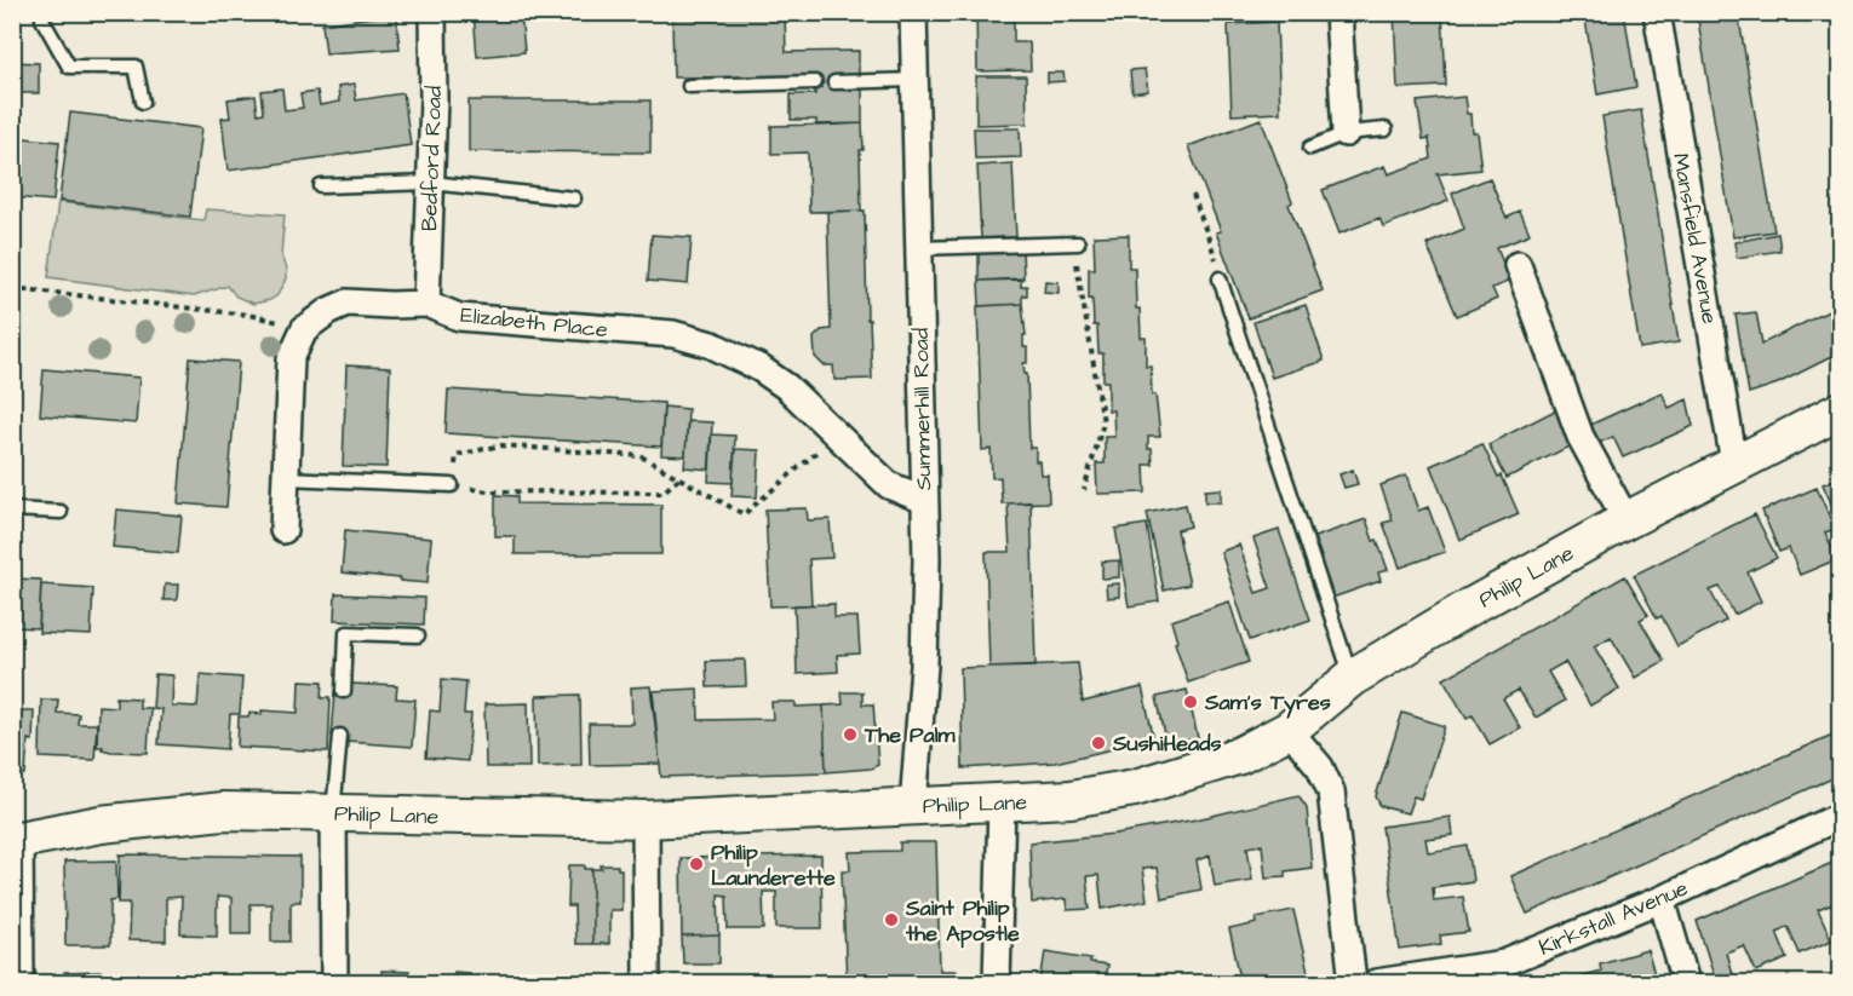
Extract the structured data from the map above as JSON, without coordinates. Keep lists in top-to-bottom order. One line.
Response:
{"streets":{"main road":["Philip Lane"],"street":["Bedford Road","Mansfield Avenue","Elizabeth Place","Summerhill Road","Kirkstall Avenue"]},"crossings":[["Bedford Road","Elizabeth Place"],["Mansfield Avenue","Philip Lane"],["Elizabeth Place","Summerhill Road"],["Summerhill Road","Philip Lane"]],"places":["Sam's Tyres","The Palm","SushiHeads","Philip Launderette","Saint Philip the Apostle"]}
